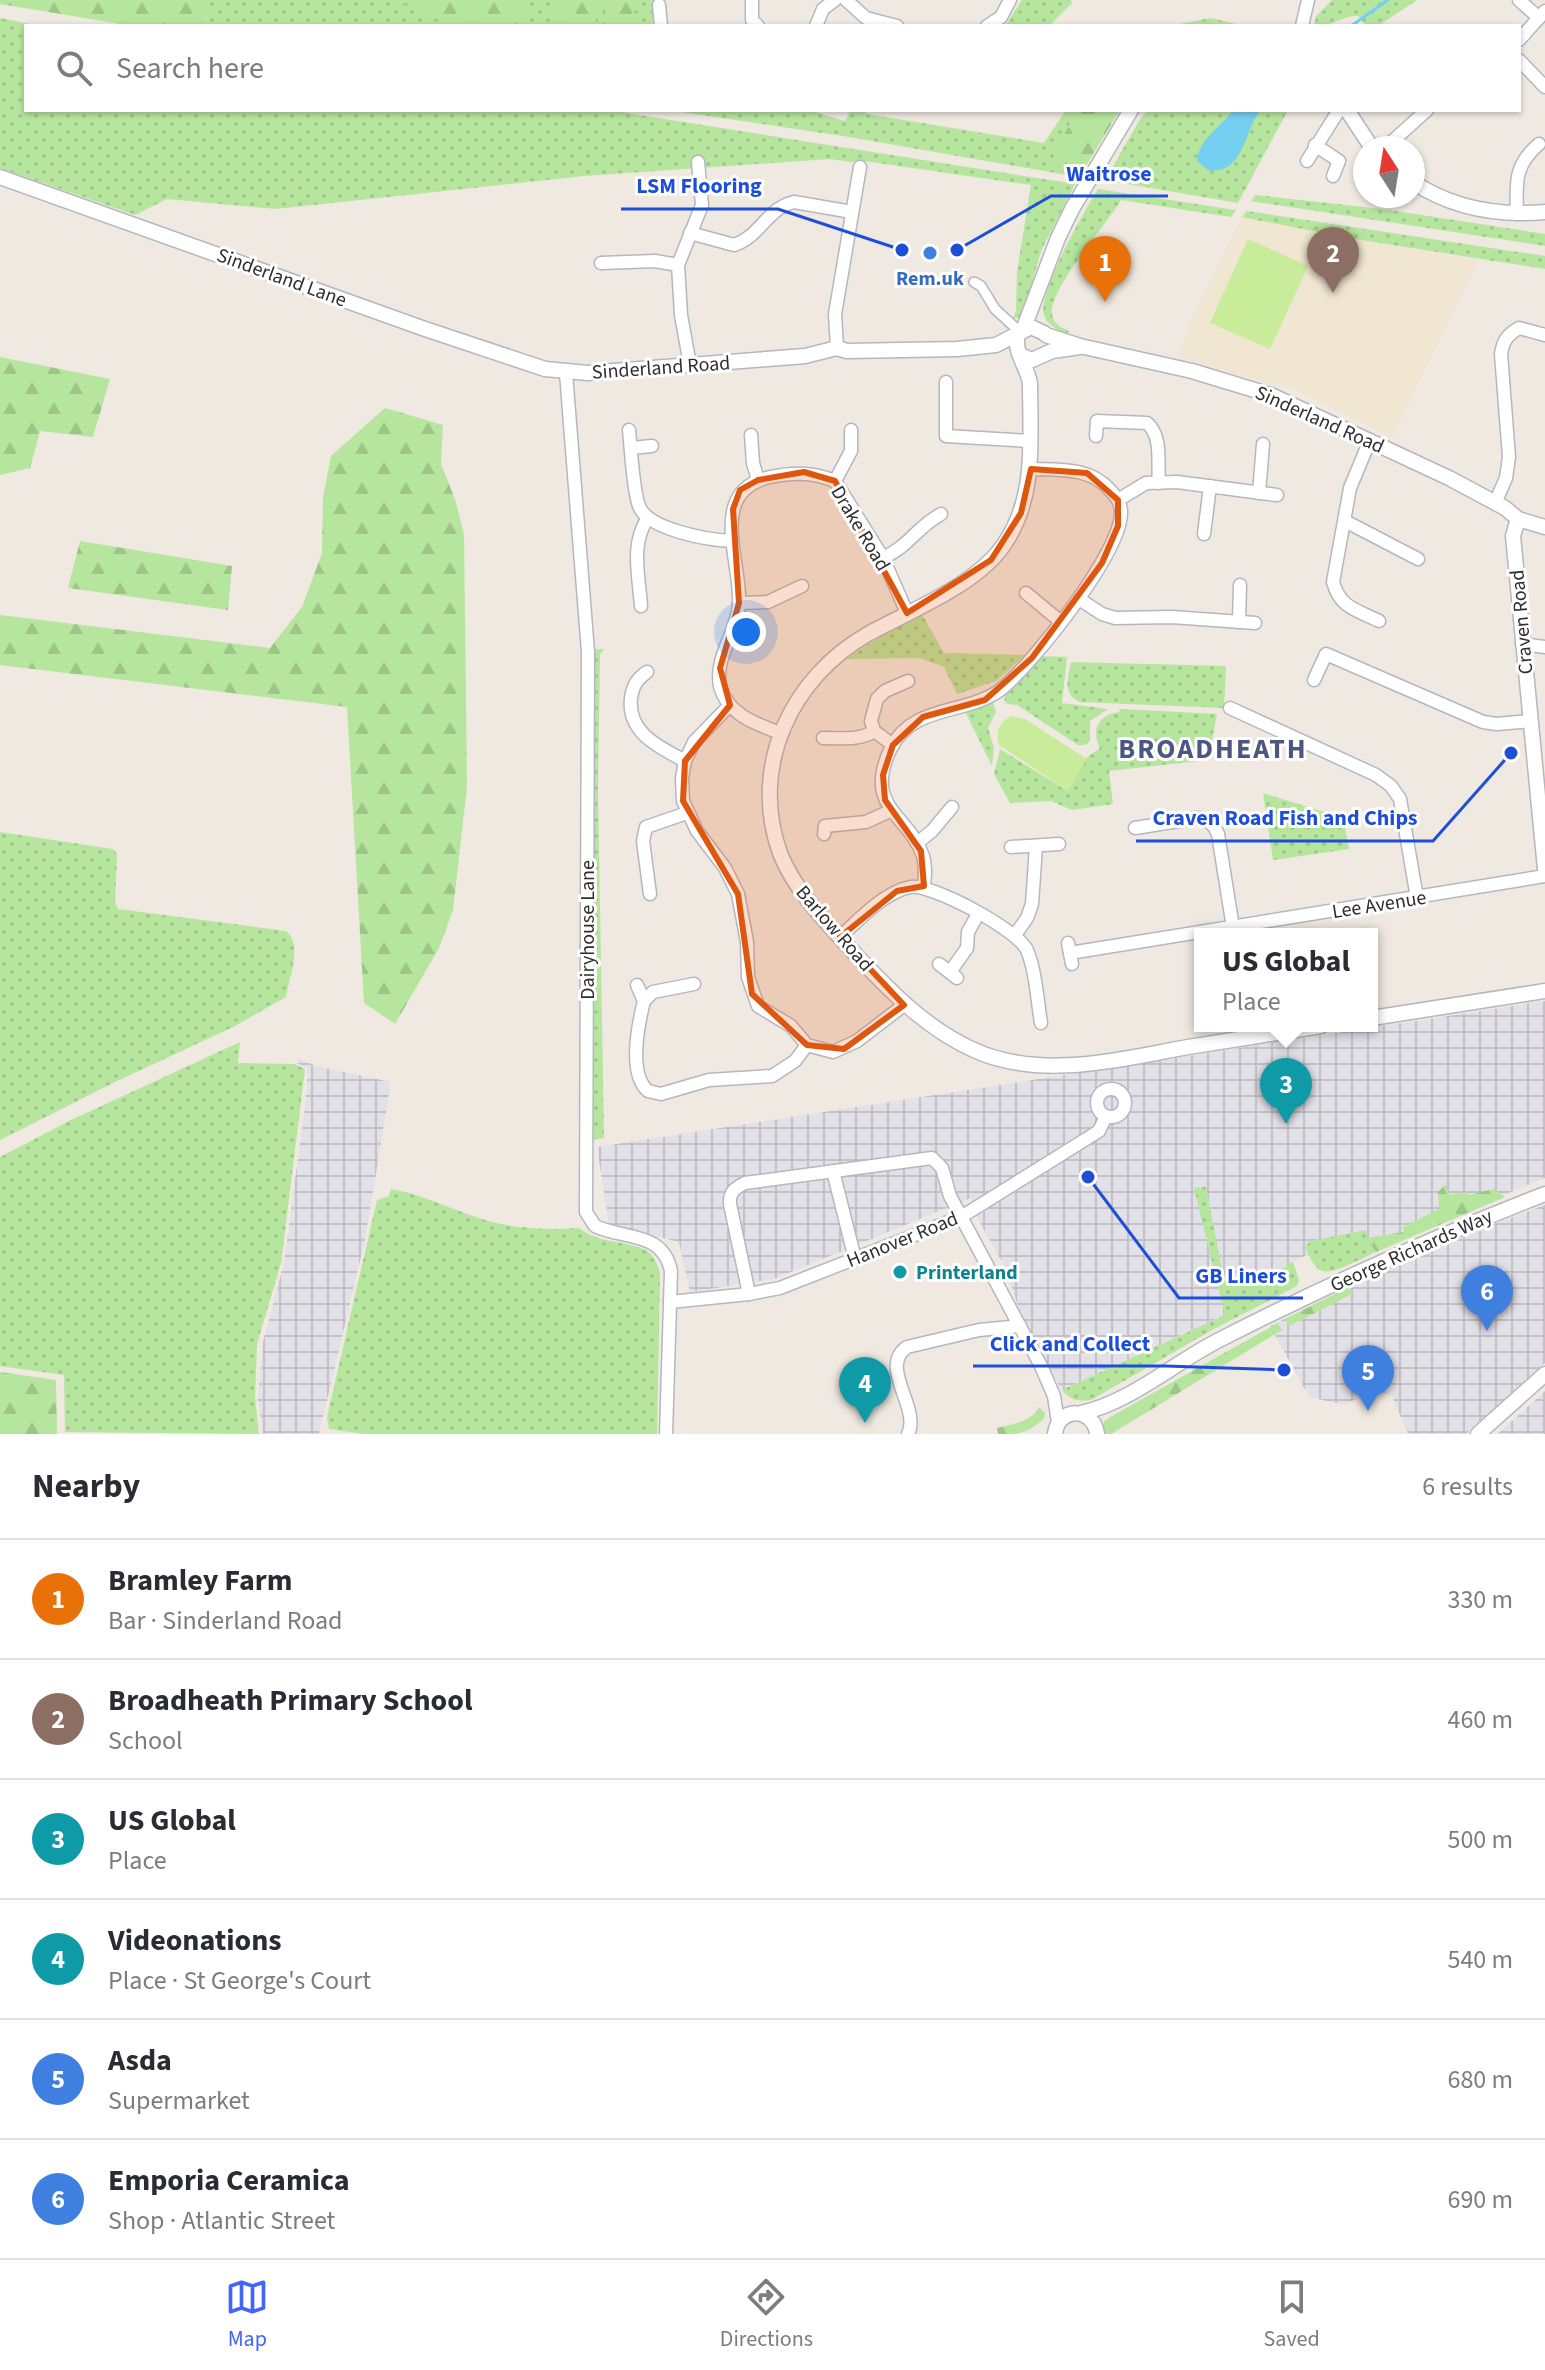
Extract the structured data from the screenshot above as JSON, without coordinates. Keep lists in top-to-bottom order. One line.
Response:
{"streets":{"street":["Sinderland Lane","Sinderland Road","Drake Road","Craven Road","Lee Avenue","Barlow Road","Dairyhouse Lane","Hanover Road","George Richards Way"]},"crossings":[["Sinderland Lane","Sinderland Road"],["Sinderland Lane","Dairyhouse Lane"],["Sinderland Road","Craven Road"],["Sinderland Road","Barlow Road"],["Sinderland Road","Dairyhouse Lane"],["Drake Road","Barlow Road"],["Dairyhouse Lane","Hanover Road"]],"districts":["BROADHEATH"],"places":["LSM Flooring","Waitrose","Rem.uk","Craven Road Fish and Chips","GB Liners","Printerland","Click and Collect"],"north":"top","page":{"search":"Search here","pins":["2","1","3","6","5","4"],"popup":["US Global","Place"],"heading":["Nearby","6 results"],"list":[{"mark":"1","name":"Bramley Farm","note":"Bar · Sinderland Road","value":"330 m"},{"mark":"2","name":"Broadheath Primary School","note":"School","value":"460 m"},{"mark":"3","name":"US Global","note":"Place","value":"500 m"},{"mark":"4","name":"Videonations","note":"Place · St George's Court","value":"540 m"},{"mark":"5","name":"Asda","note":"Supermarket","value":"680 m"},{"mark":"6","name":"Emporia Ceramica","note":"Shop · Atlantic Street","value":"690 m"}],"nav":["Map","Directions","Saved"]}}
